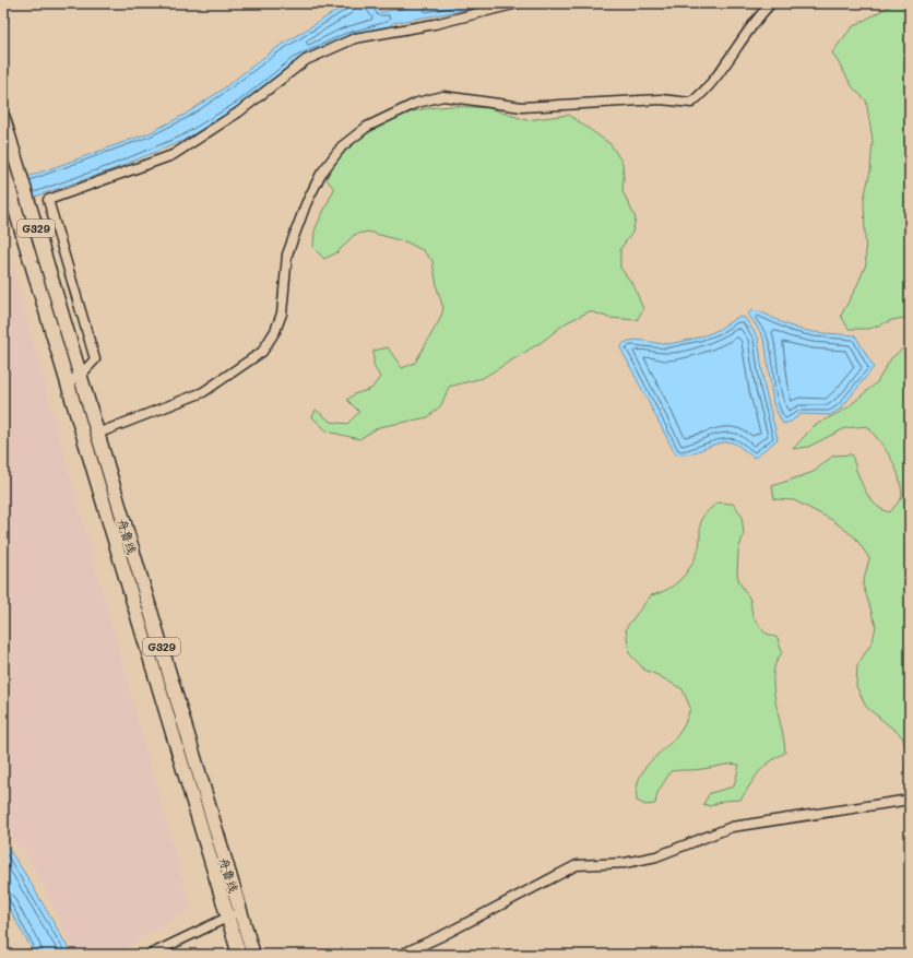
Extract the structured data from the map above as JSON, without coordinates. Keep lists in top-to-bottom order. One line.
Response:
{"streets":{"highway":["G329","舟鲁线"]}}
